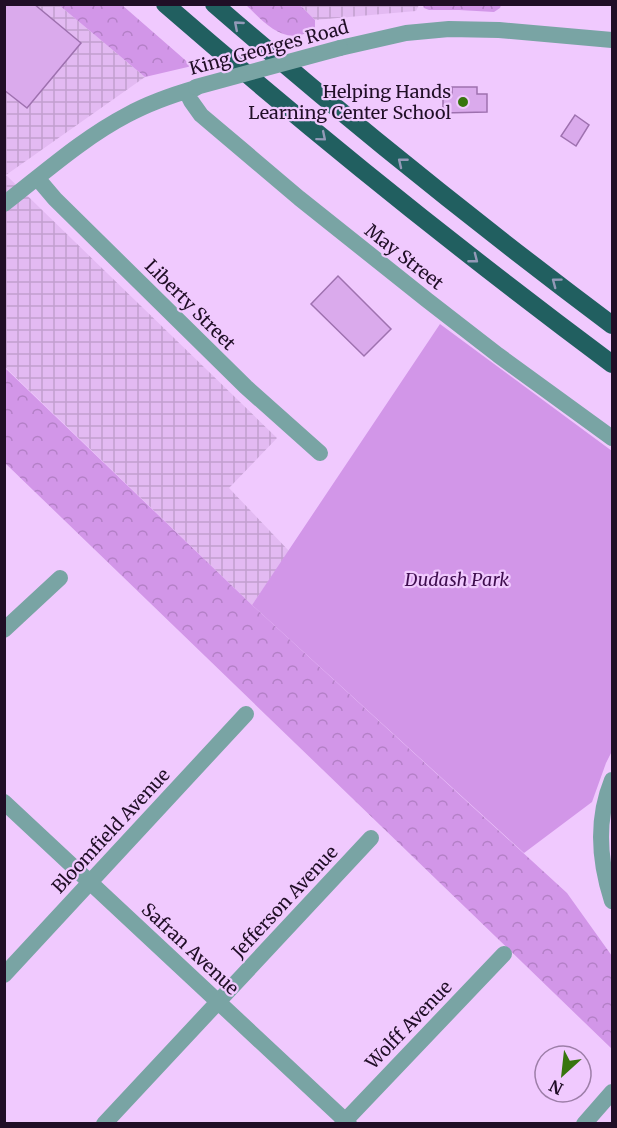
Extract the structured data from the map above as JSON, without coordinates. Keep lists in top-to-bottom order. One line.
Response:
{"streets":{"street":["King Georges Road","May Street","Liberty Street","Bloomfield Avenue","Jefferson Avenue","Safran Avenue","Wolff Avenue"]},"crossings":[["King Georges Road","May Street"],["King Georges Road","Liberty Street"],["Bloomfield Avenue","Safran Avenue"],["Jefferson Avenue","Safran Avenue"],["Safran Avenue","Wolff Avenue"]],"parks":["Dudash Park"],"places":["Helping Hands Learning Center School"],"north":"bottom left"}
